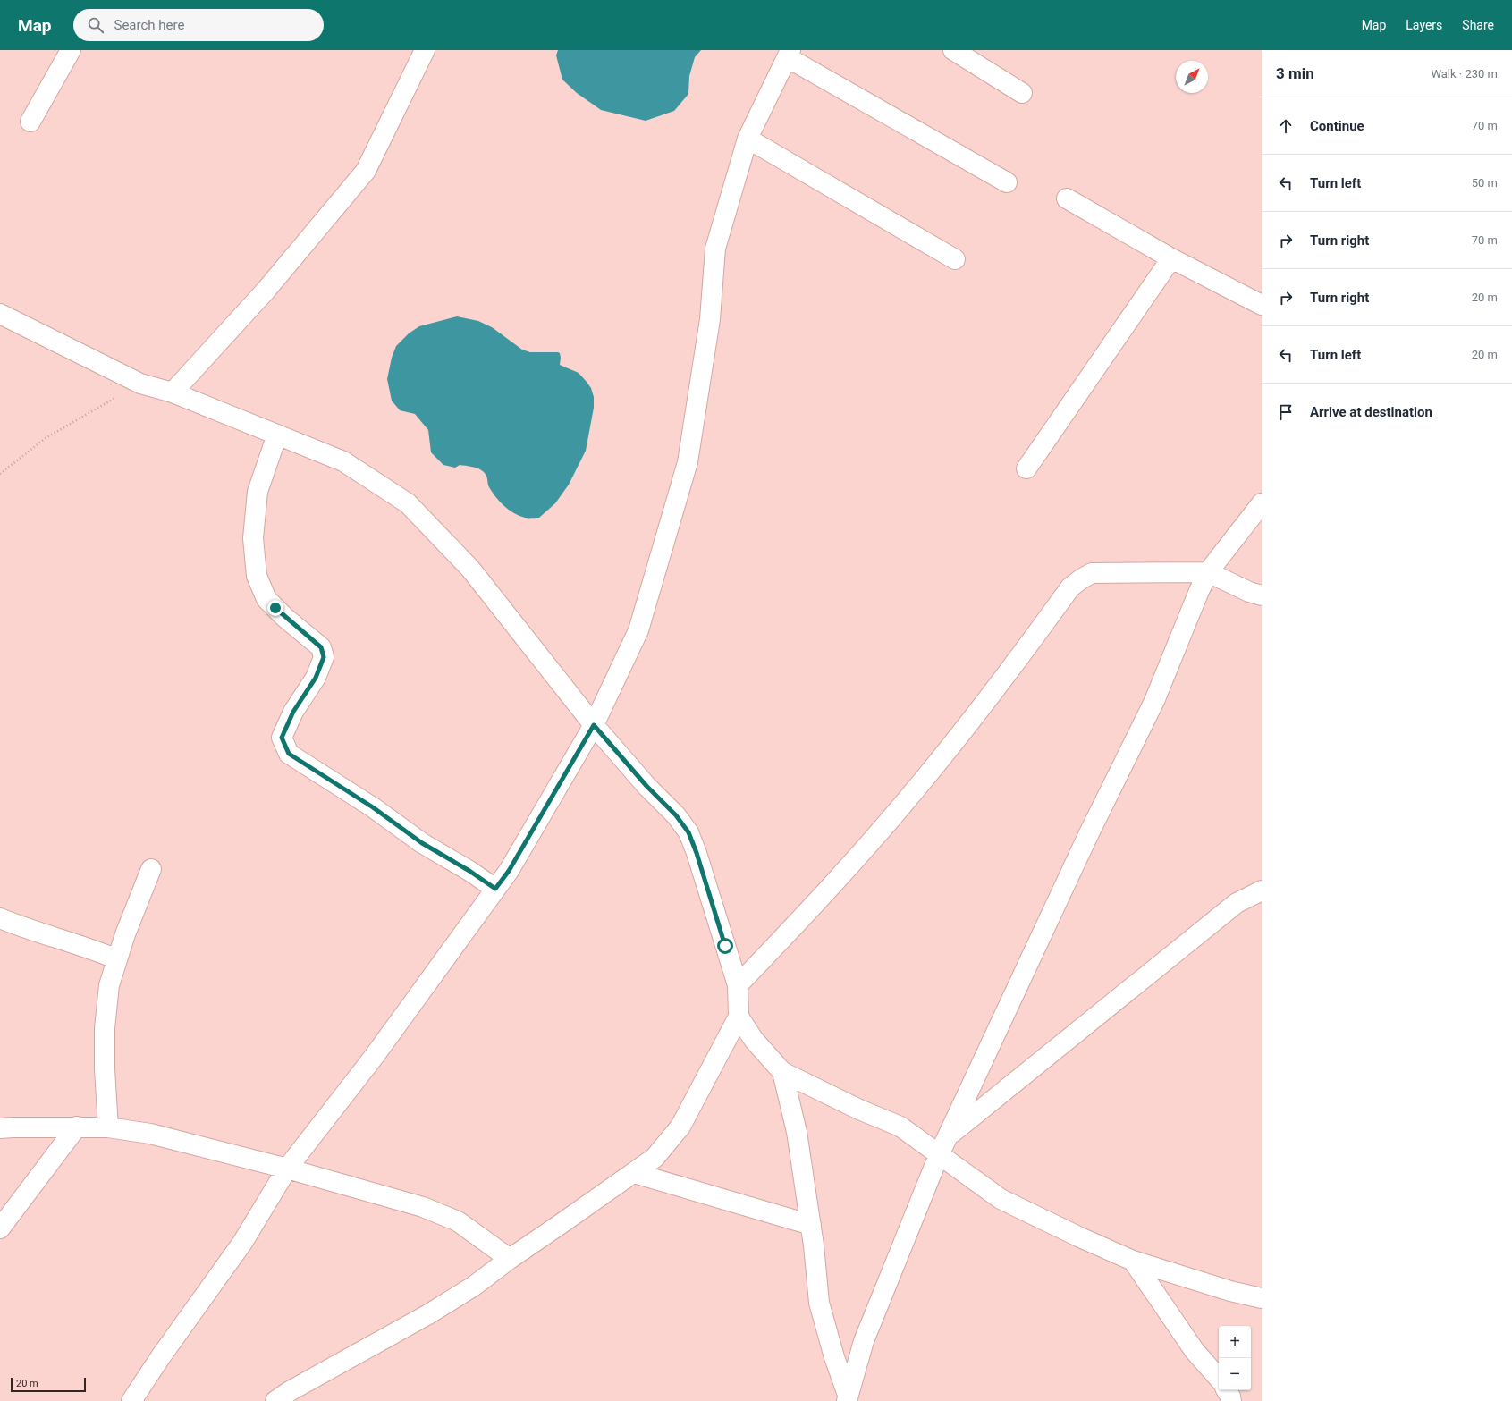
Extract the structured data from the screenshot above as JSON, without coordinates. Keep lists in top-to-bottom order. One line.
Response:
{"scale_bar":"20 m","north":"top right","page":{"header":"Map","search":"Search here","nav":["Map","Layers","Share"],"heading":["3 min","Walk · 230 m"],"list":[["Continue","70 m"],["Turn left","50 m"],["Turn right","70 m"],["Turn right","20 m"],["Turn left","20 m"],"Arrive at destination"],"map_buttons":["+","−"],"scale":"20 m"}}
